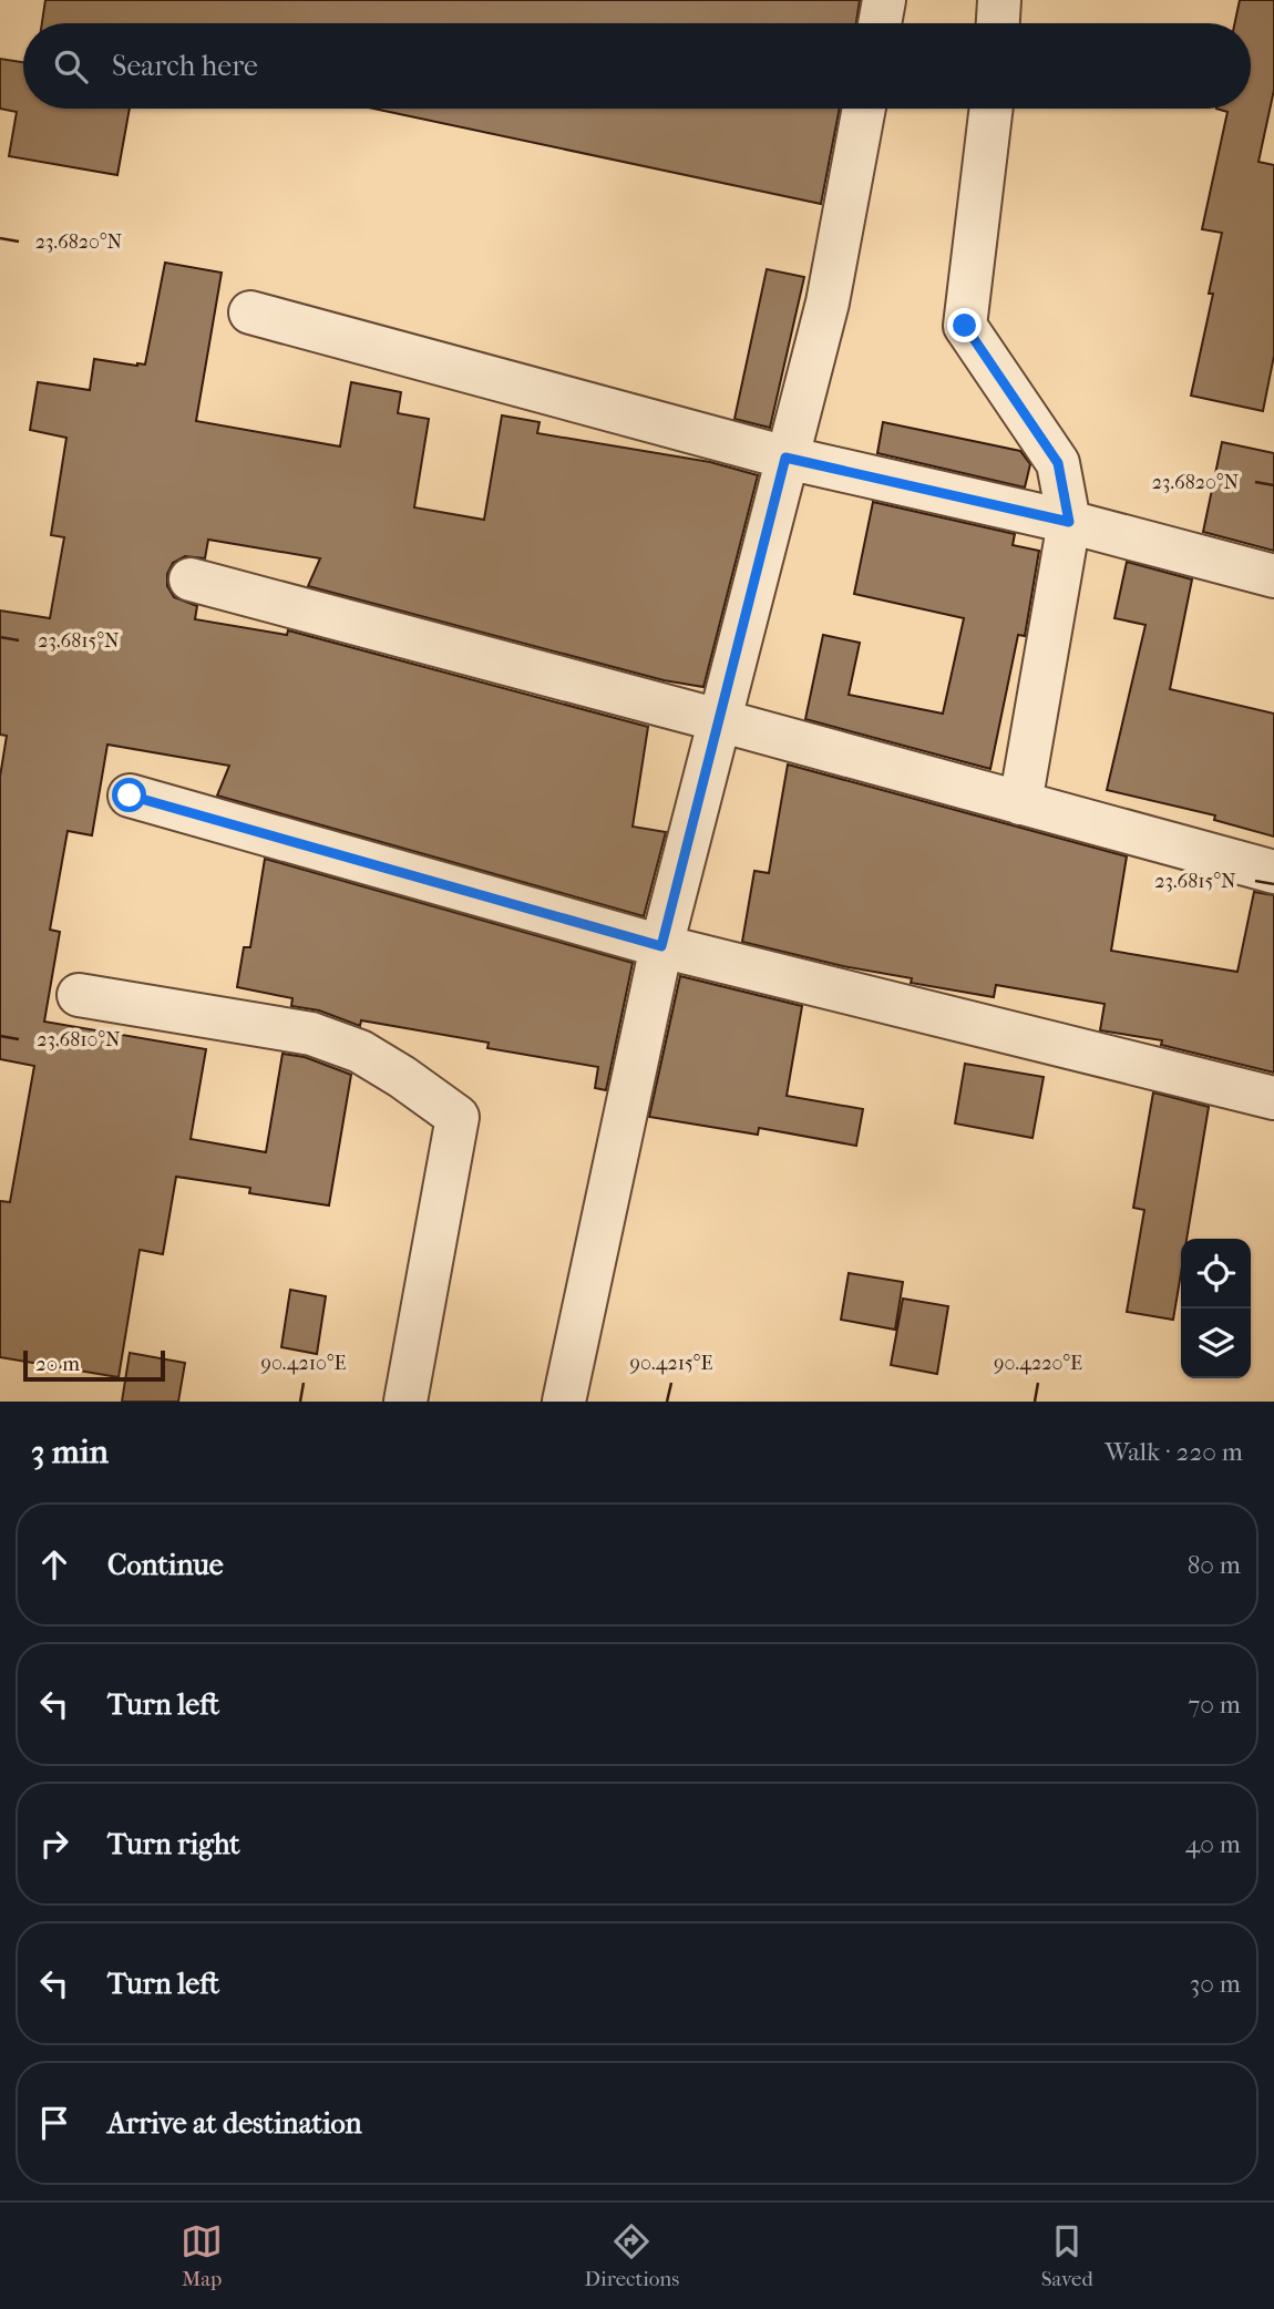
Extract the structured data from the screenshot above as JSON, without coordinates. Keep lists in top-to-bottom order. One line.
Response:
{"scale_bar":"20 m","page":{"search":"Search here","scale":"20 m","heading":["3 min","Walk · 220 m"],"list":[["Continue","80 m"],["Turn left","70 m"],["Turn right","40 m"],["Turn left","30 m"],"Arrive at destination"],"nav":["Map","Directions","Saved"]},"coordinates":["23.6820°N","23.6815°N","23.6810°N","90.4210°E","90.4215°E","90.4220°E"]}
